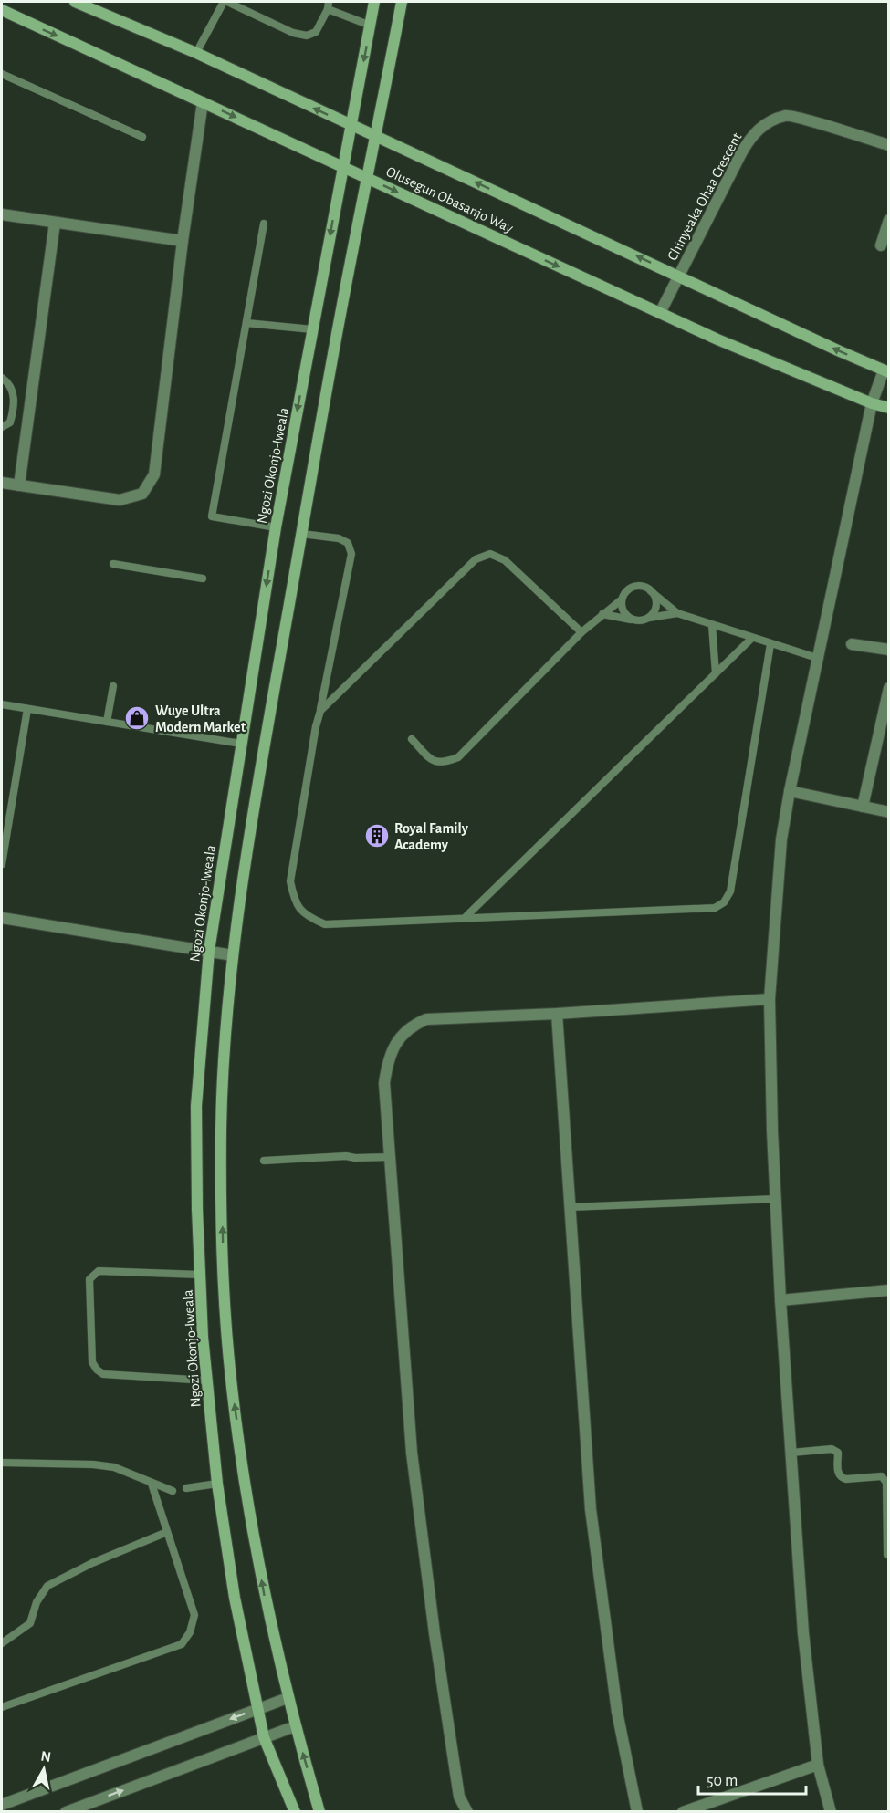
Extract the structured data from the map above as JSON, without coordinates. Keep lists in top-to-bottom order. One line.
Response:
{"streets":{"street":["Chinyeaka Ohaa Crescent","Olusegun Obasanjo Way","Ngozi Okonjo-Iweala"]},"crossings":[["Chinyeaka Ohaa Crescent","Olusegun Obasanjo Way"],["Olusegun Obasanjo Way","Ngozi Okonjo-Iweala"]],"places":{"shop":["Wuye Ultra Modern Market"],"building":["Royal Family Academy"]},"scale_bar":"50 m","north":"top"}
